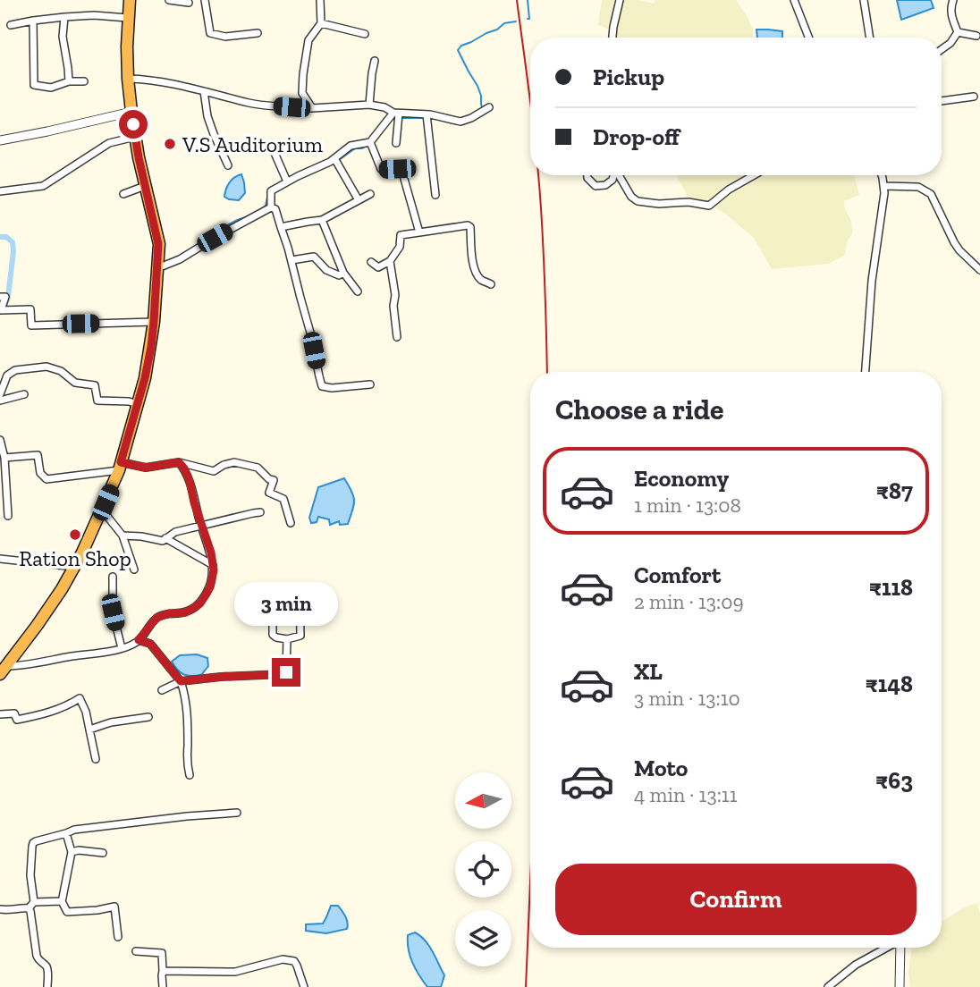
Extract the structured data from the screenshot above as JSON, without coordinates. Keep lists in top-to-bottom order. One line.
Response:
{"places":["V.S Auditorium","Ration Shop"],"north":"left","page":{"banner":["Pickup","Drop-off"],"heading":"Choose a ride","list":[{"name":"Economy","note":"1 min · 13:08","value":"₹87"},{"name":"Comfort","note":"2 min · 13:09","value":"₹118"},{"name":"XL","note":"3 min · 13:10","value":"₹148"},{"name":"Moto","note":"4 min · 13:11","value":"₹63"}],"bubble":"3 min","buttons":"Confirm"}}
